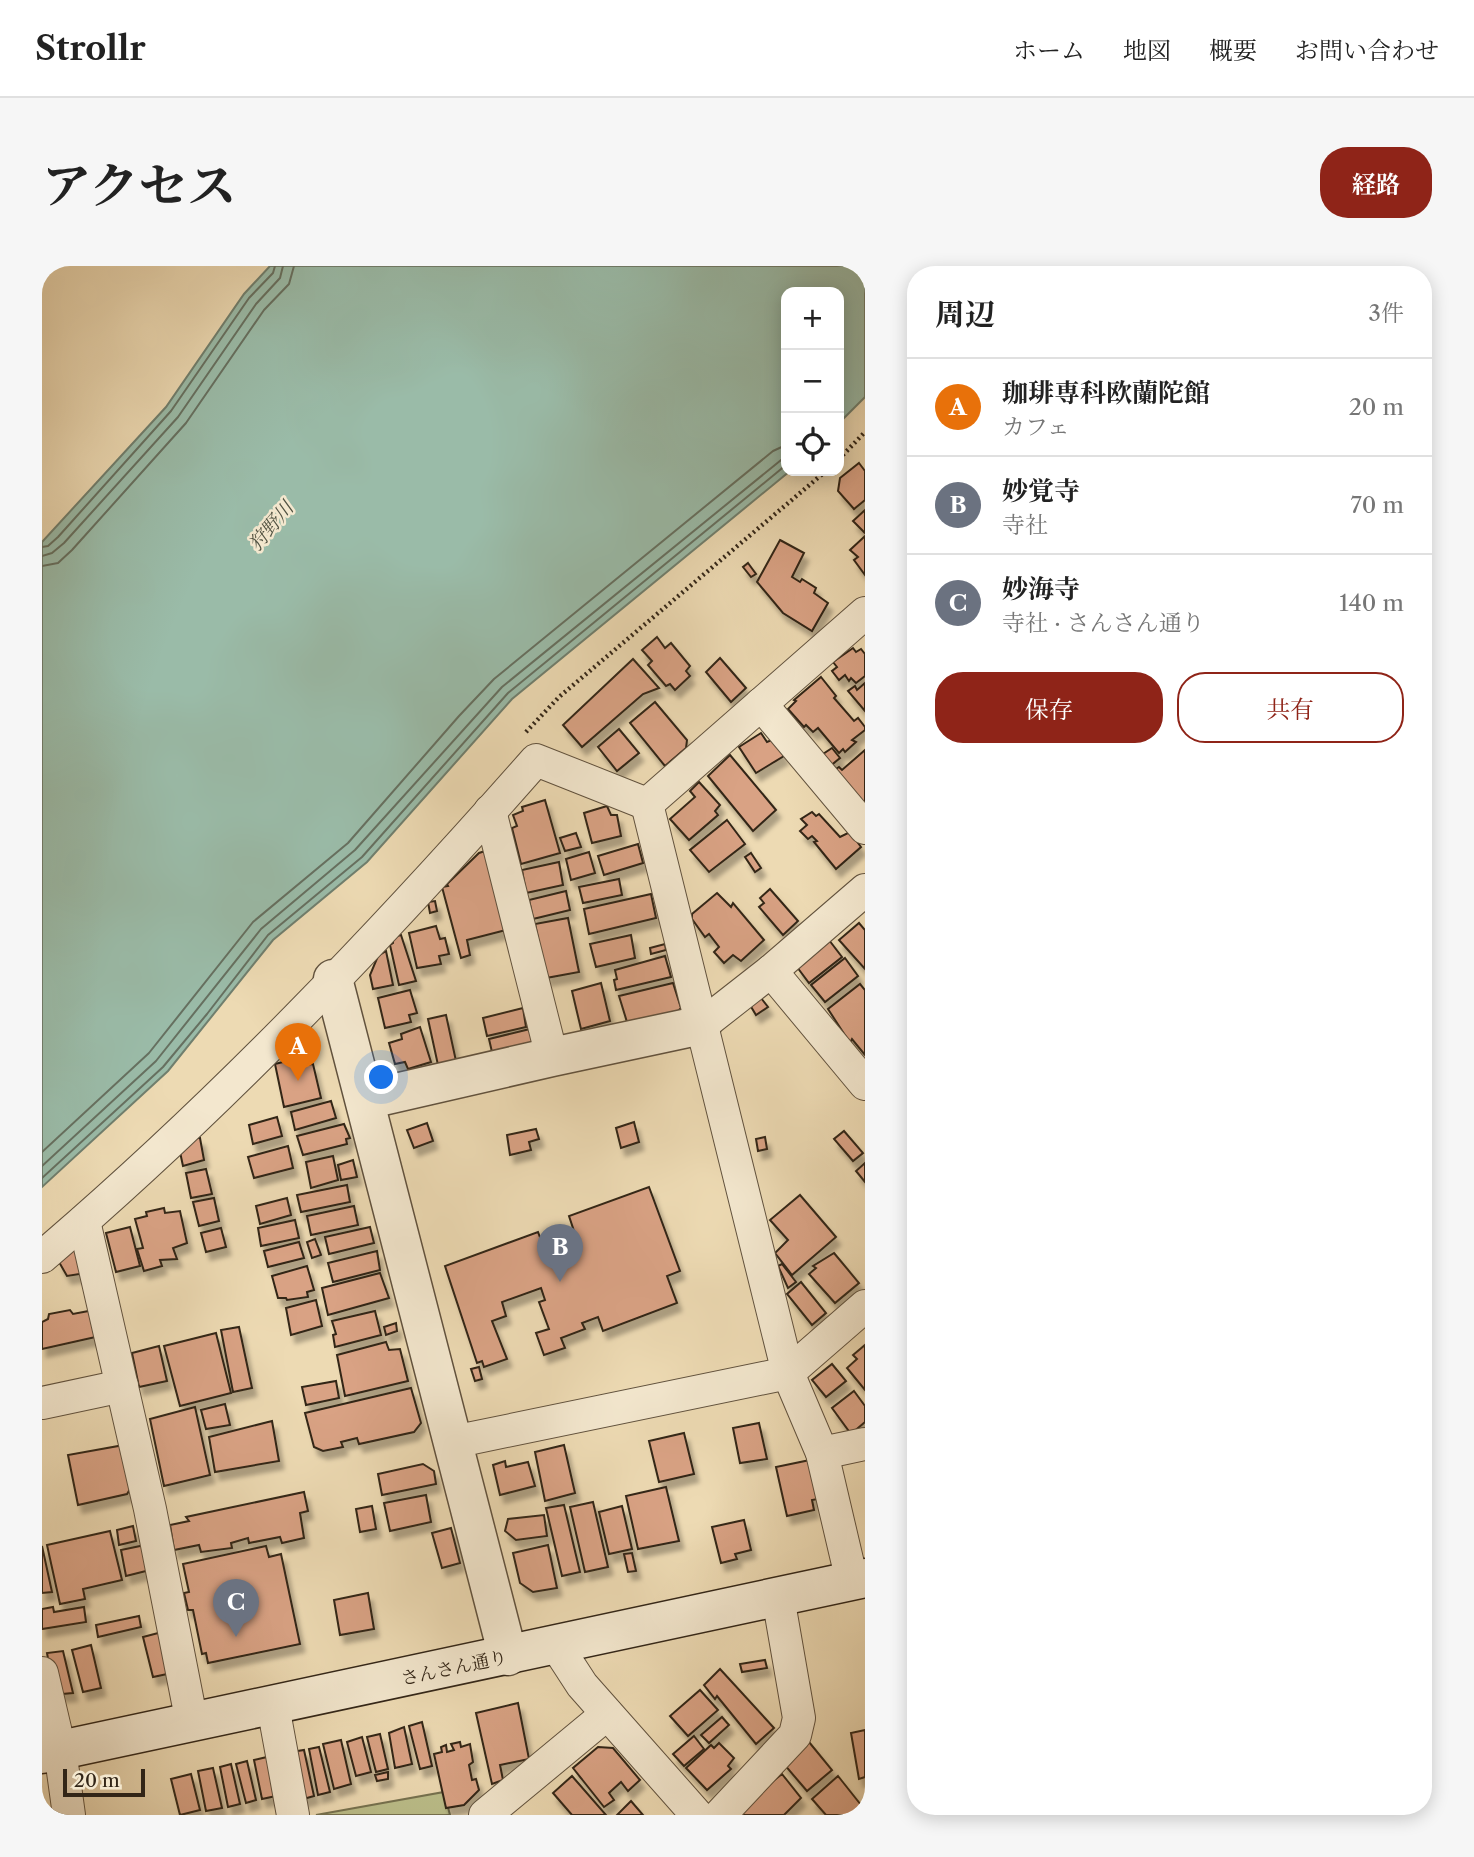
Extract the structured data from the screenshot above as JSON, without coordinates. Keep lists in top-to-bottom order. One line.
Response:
{"streets":{"street":["さんさん通り"]},"water":["狩野川"],"scale_bar":"20 m","page":{"header":"Strollr","nav":["ホーム","地図","概要","お問い合わせ"],"title":"アクセス","buttons":["経路",["保存","共有"]],"heading":["周辺","3件"],"map_buttons":["+","−"],"list":[{"mark":"A","name":"珈琲専科欧蘭陀館","note":"カフェ","value":"20 m"},{"mark":"B","name":"妙覚寺","note":"寺社","value":"70 m"},{"mark":"C","name":"妙海寺","note":"寺社 · さんさん通り","value":"140 m"}],"pins":["A","B","C"],"scale":"20 m"}}
